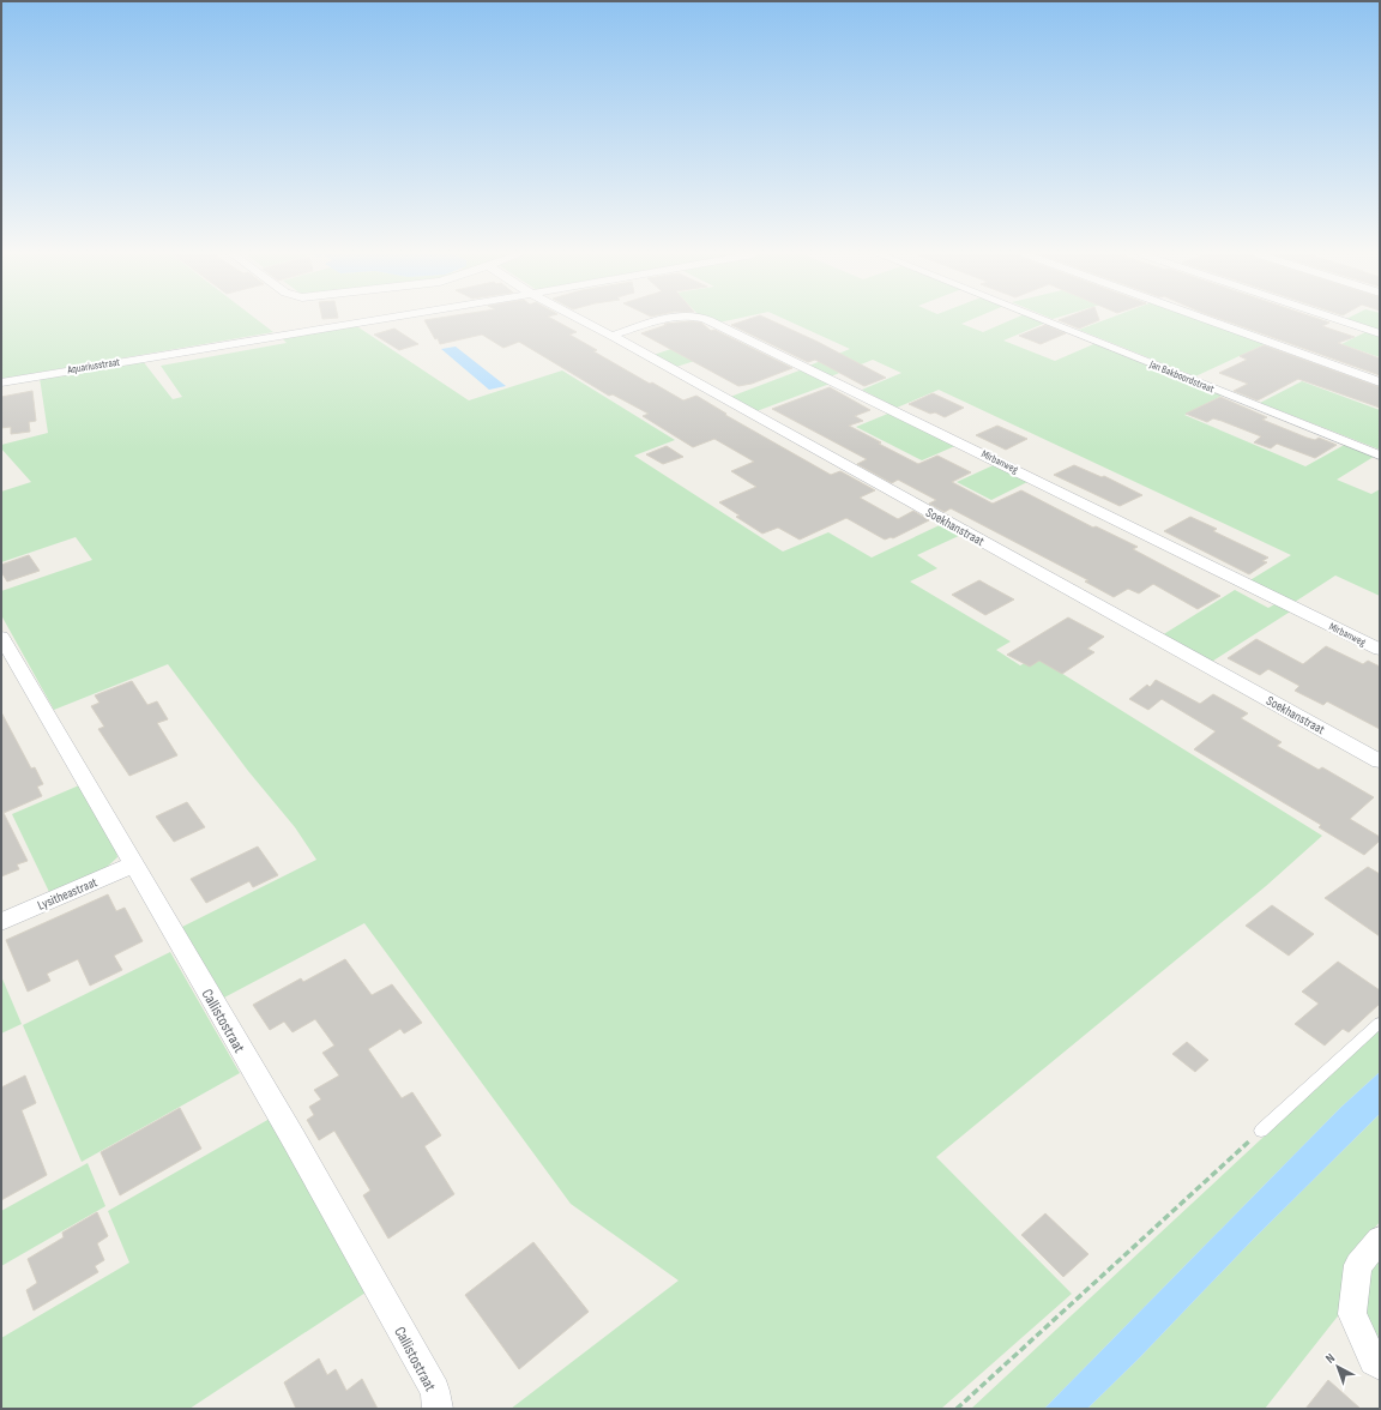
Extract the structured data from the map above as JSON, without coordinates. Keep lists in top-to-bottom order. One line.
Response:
{"streets":{"street":["Aquariusstraat","Jan Bakboordstraat","Mirbanweg","Soekhanstraat","Lysitheastraat","Callistostraat"]},"crossings":[["Mirbanweg","Soekhanstraat"],["Lysitheastraat","Callistostraat"]],"north":"top left"}
